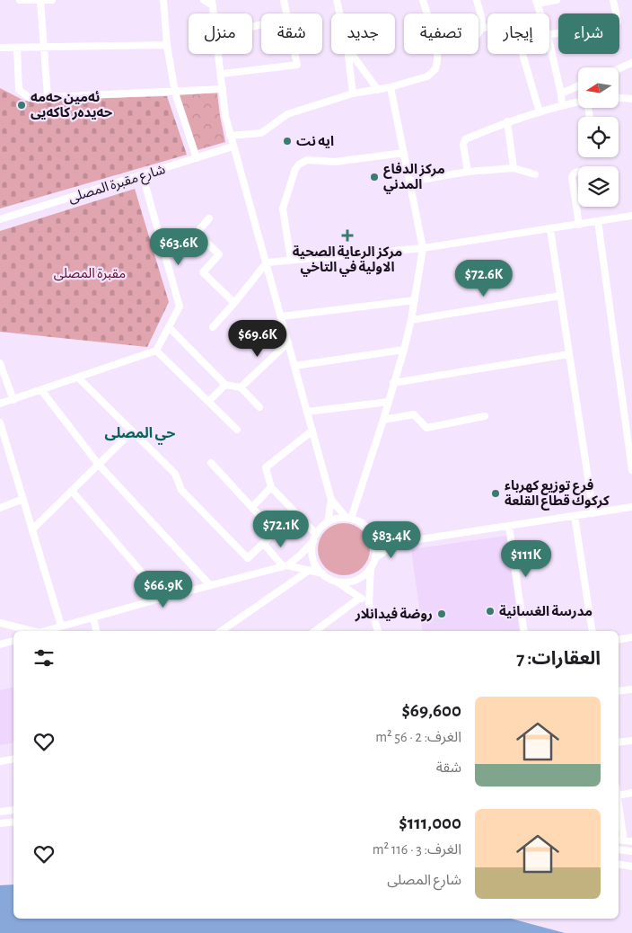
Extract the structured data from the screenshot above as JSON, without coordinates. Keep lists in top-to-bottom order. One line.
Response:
{"streets":{"street":["شارع مقبرة المصلى"]},"districts":["حي المصلى"],"parks":["مقبرة المصلى"],"places":{"other":["ئەمین حەمە حەیدەر کاکەیی","ايه نت","مركز الدفاع المدني","فرع توزيع كهرباء كركوك قطاع القلعة","مدرسة الغسانية","روضة فيدانلار"],"health":["مركز الرعاية الصحية الاولية في التاخي"]},"north":"left","page":{"chip":["شراء","إيجار","تصفية","جديد","شقة","منزل"],"price":["$63.6K","$72.6K","$69.6K","$72.1K","$83.4K","$111K","$66.9K"],"heading":"العقارات: 7","list":[{"name":"$69,600","note":"الغرف: 2 · 56 m² · شقة"},{"name":"$111,000","note":"الغرف: 3 · 116 m² · شارع المصلى"}]}}
